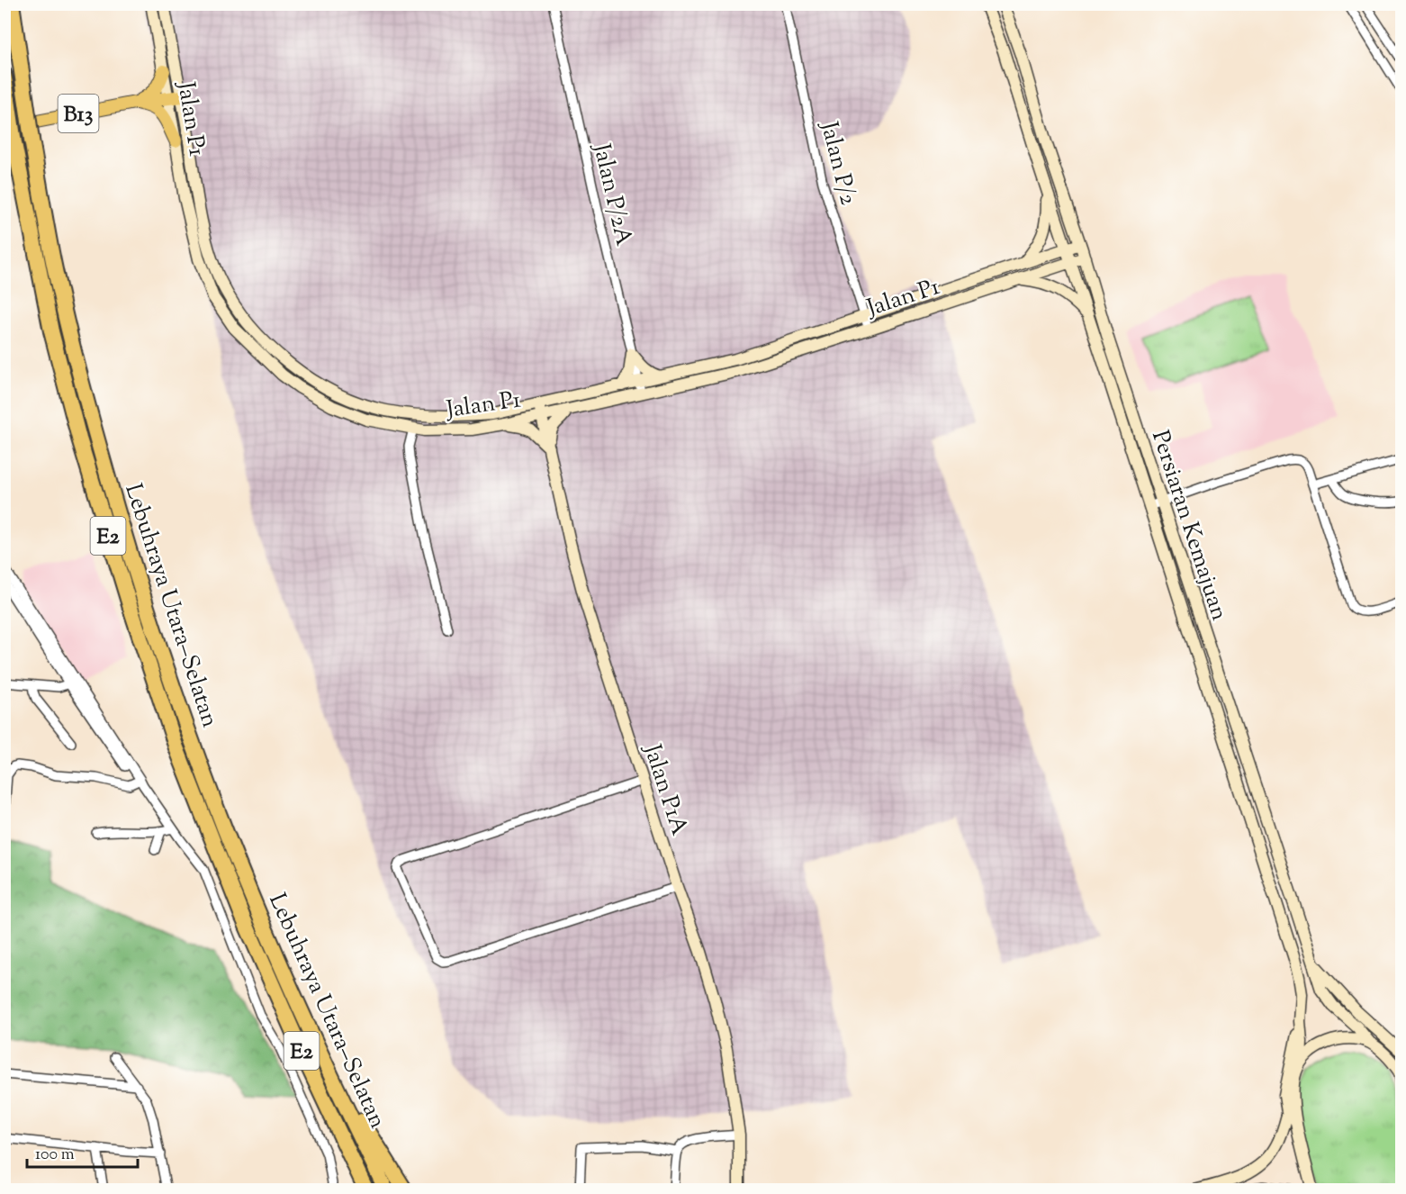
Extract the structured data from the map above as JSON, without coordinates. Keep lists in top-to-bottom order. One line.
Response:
{"streets":{"highway":["E2","Lebuhraya Utara–Selatan"],"main road":["B13","Jalan P1","Persiaran Kemajuan","Jalan P1A"],"street":["Jalan P/2","Jalan P/2A"]},"crossings":[["B13","Jalan P1"],["Jalan P1","Jalan P/2"],["Jalan P1","Jalan P/2A"],["Jalan P1","Persiaran Kemajuan"],["Jalan P1","Jalan P1A"]],"scale_bar":"100 m"}
